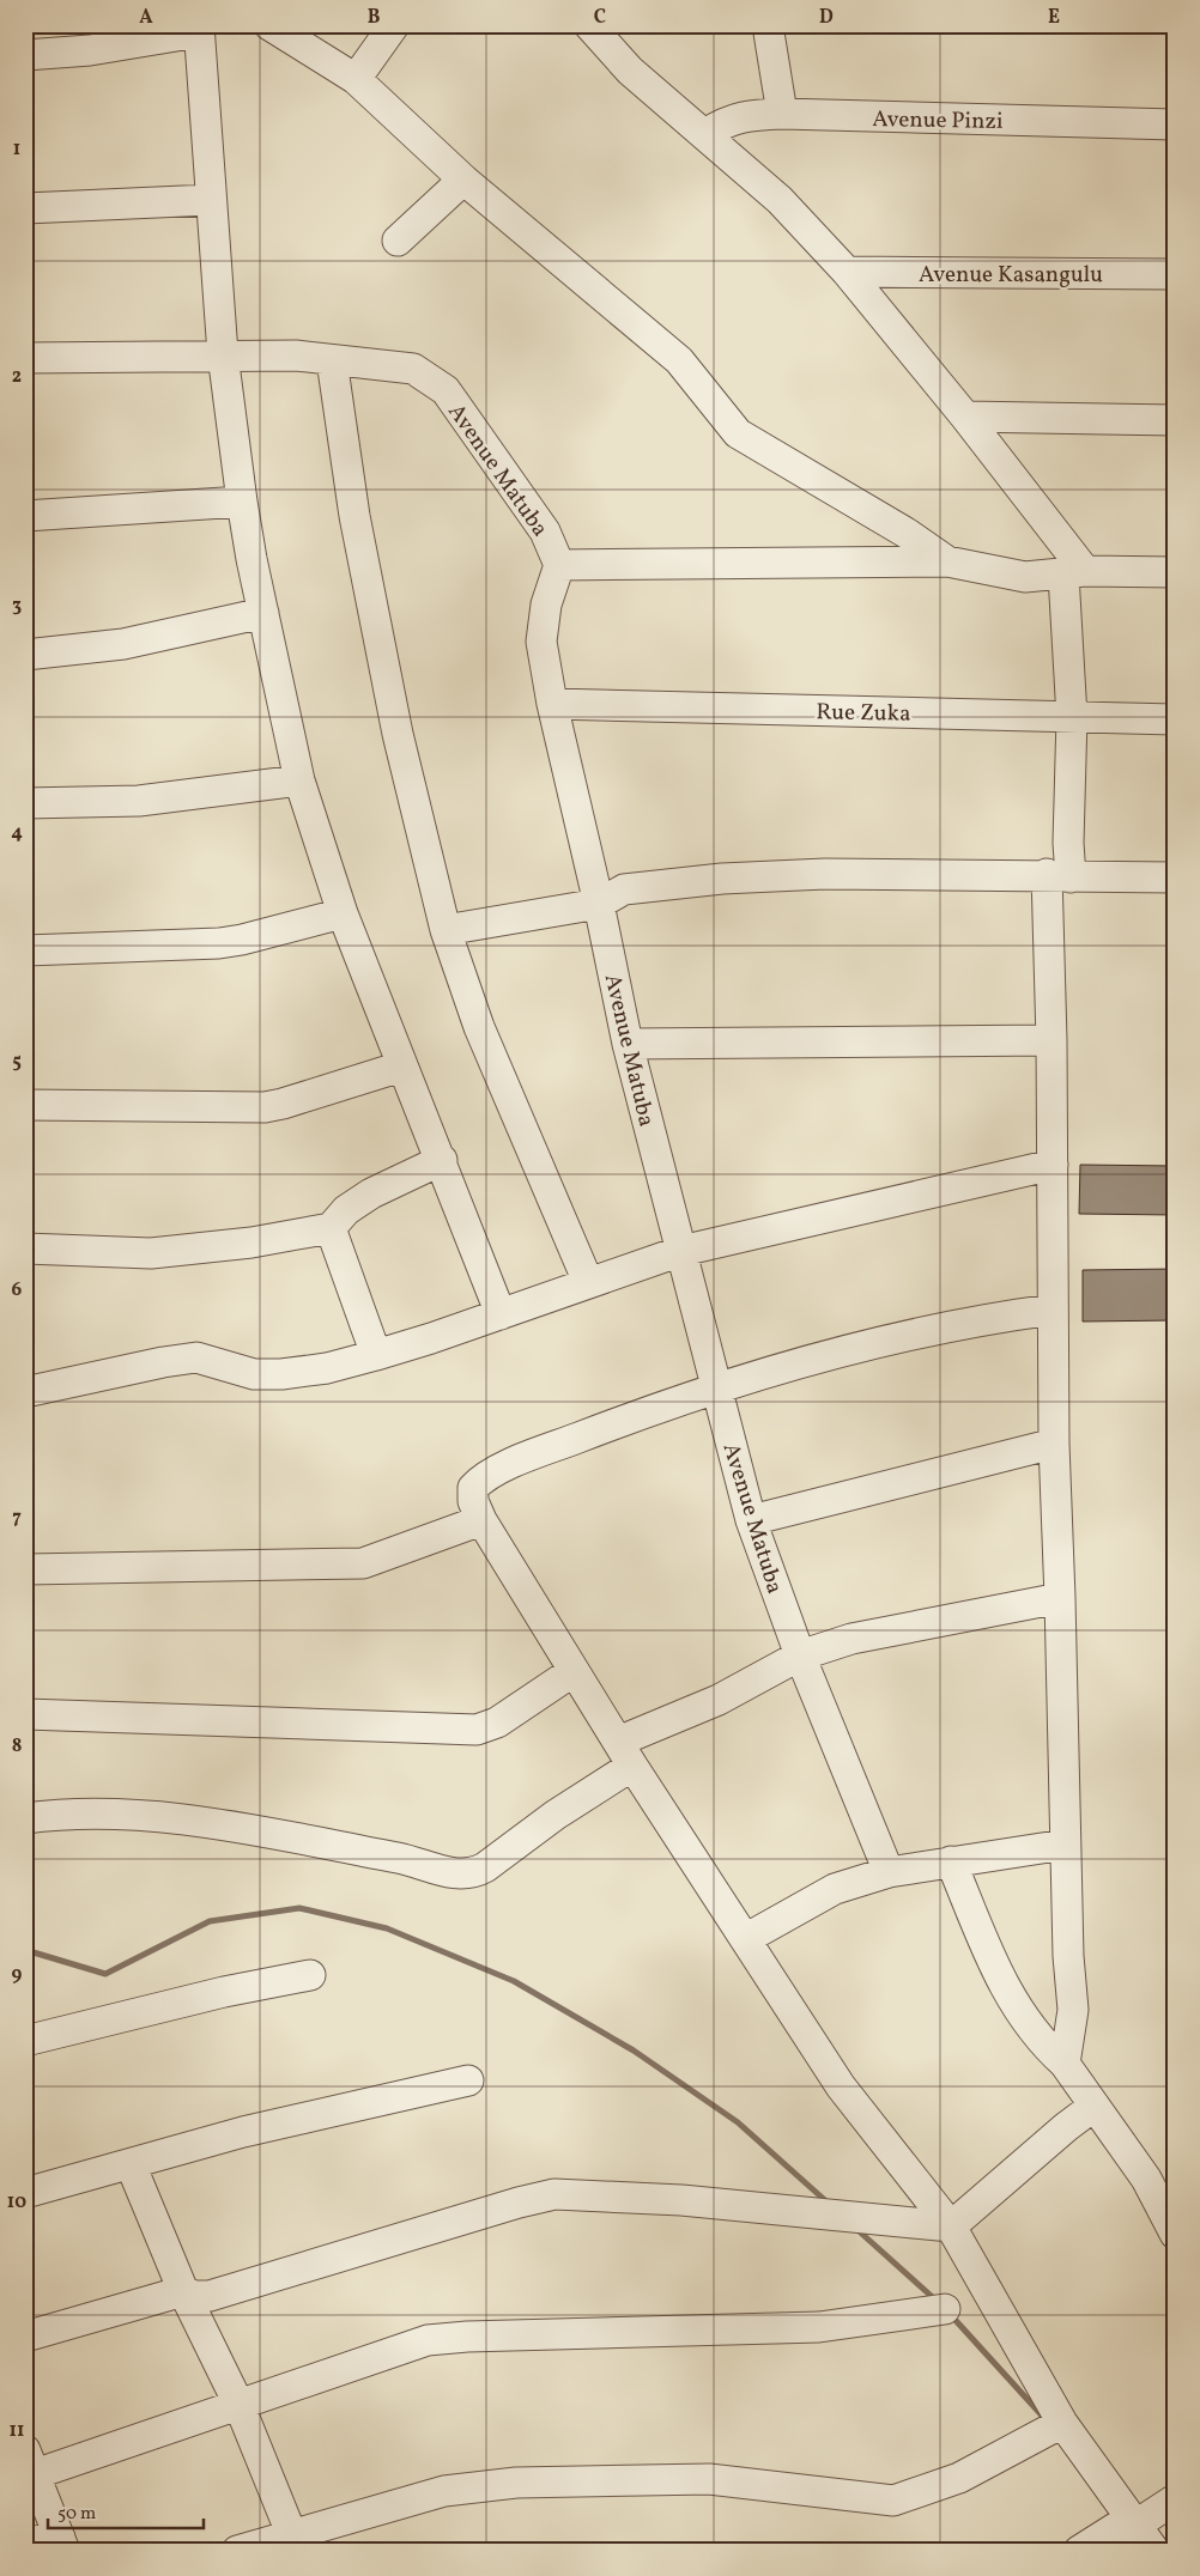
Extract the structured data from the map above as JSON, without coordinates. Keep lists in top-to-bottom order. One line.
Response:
{"streets":{"street":["Avenue Pinzi","Avenue Kasangulu","Avenue Matuba","Rue Zuka"]},"crossings":[["Avenue Matuba","Rue Zuka"]],"scale_bar":"50 m","grid":{"columns":["A","B","C","D","E"],"rows":["1","2","3","4","5","6","7","8","9","10","11"]}}
